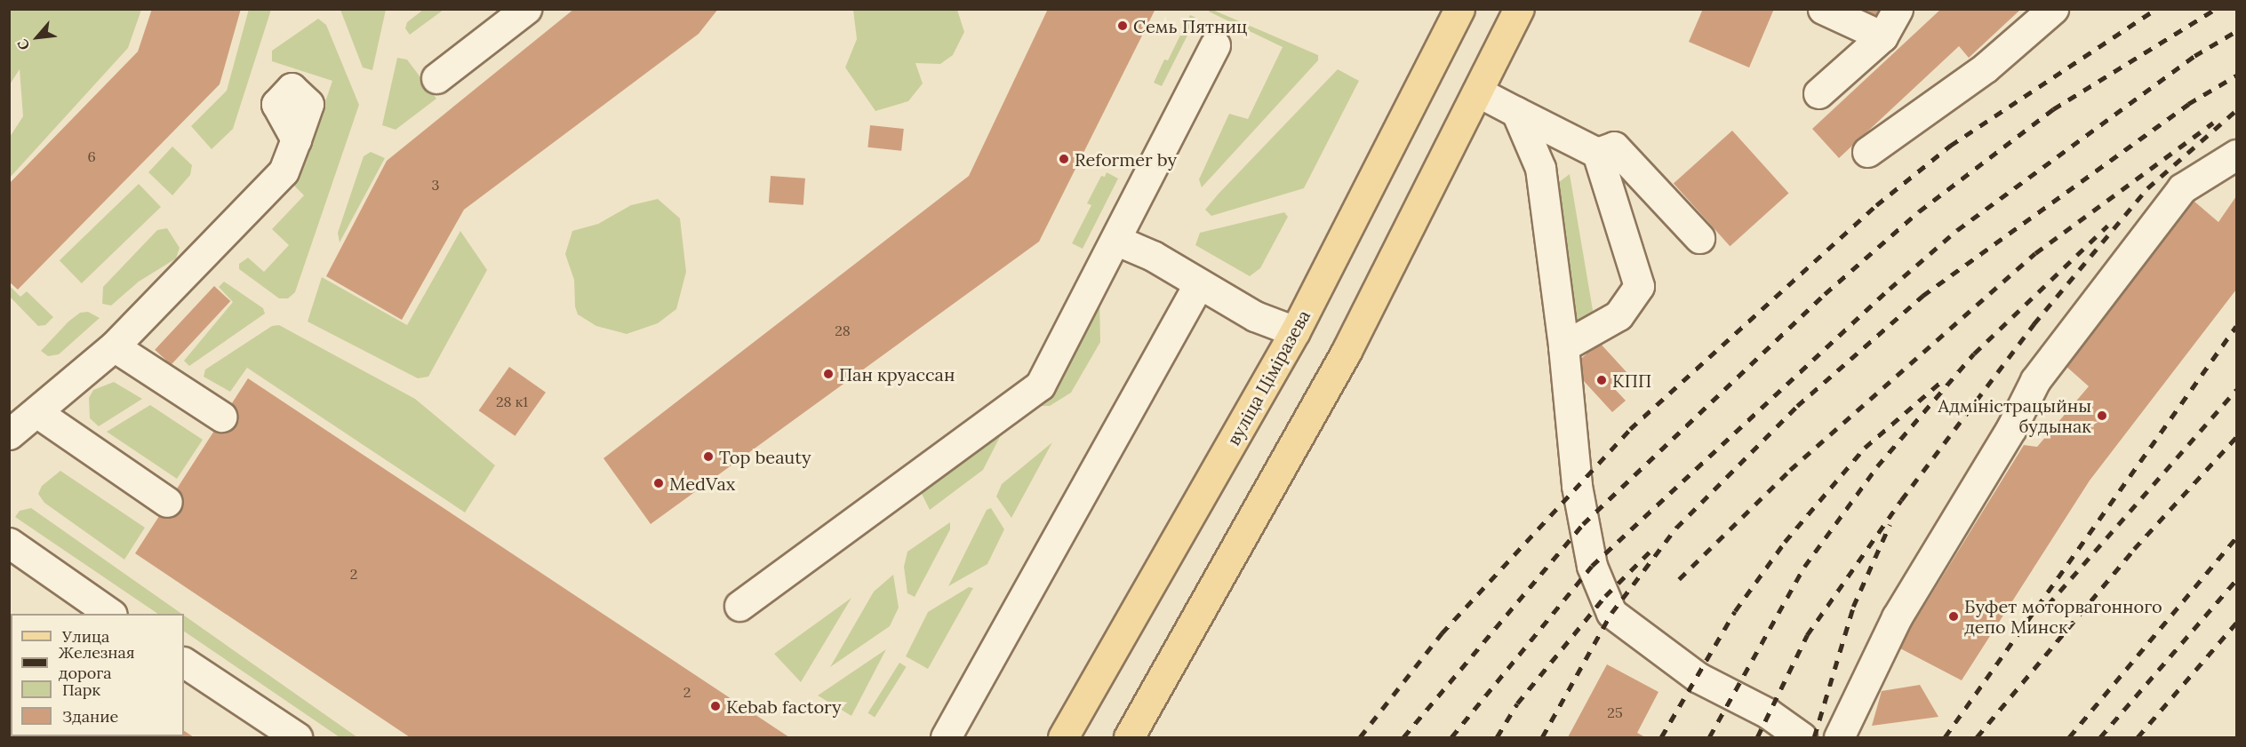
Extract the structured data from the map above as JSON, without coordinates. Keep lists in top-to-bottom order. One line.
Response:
{"streets":{"main road":["вуліца Ціміразева"]},"places":["Семь Пятниц","Reformer by","Пан круассан","КПП","Адміністрацыйны будынак","Top beauty","MedVax","Буфет моторвагонного депо Минск","Kebab factory"],"house_numbers":["6","3","28","28 к1","2","2","25"],"legend":["Улица","Железная дорога","Парк","Здание"],"north":"bottom left"}
